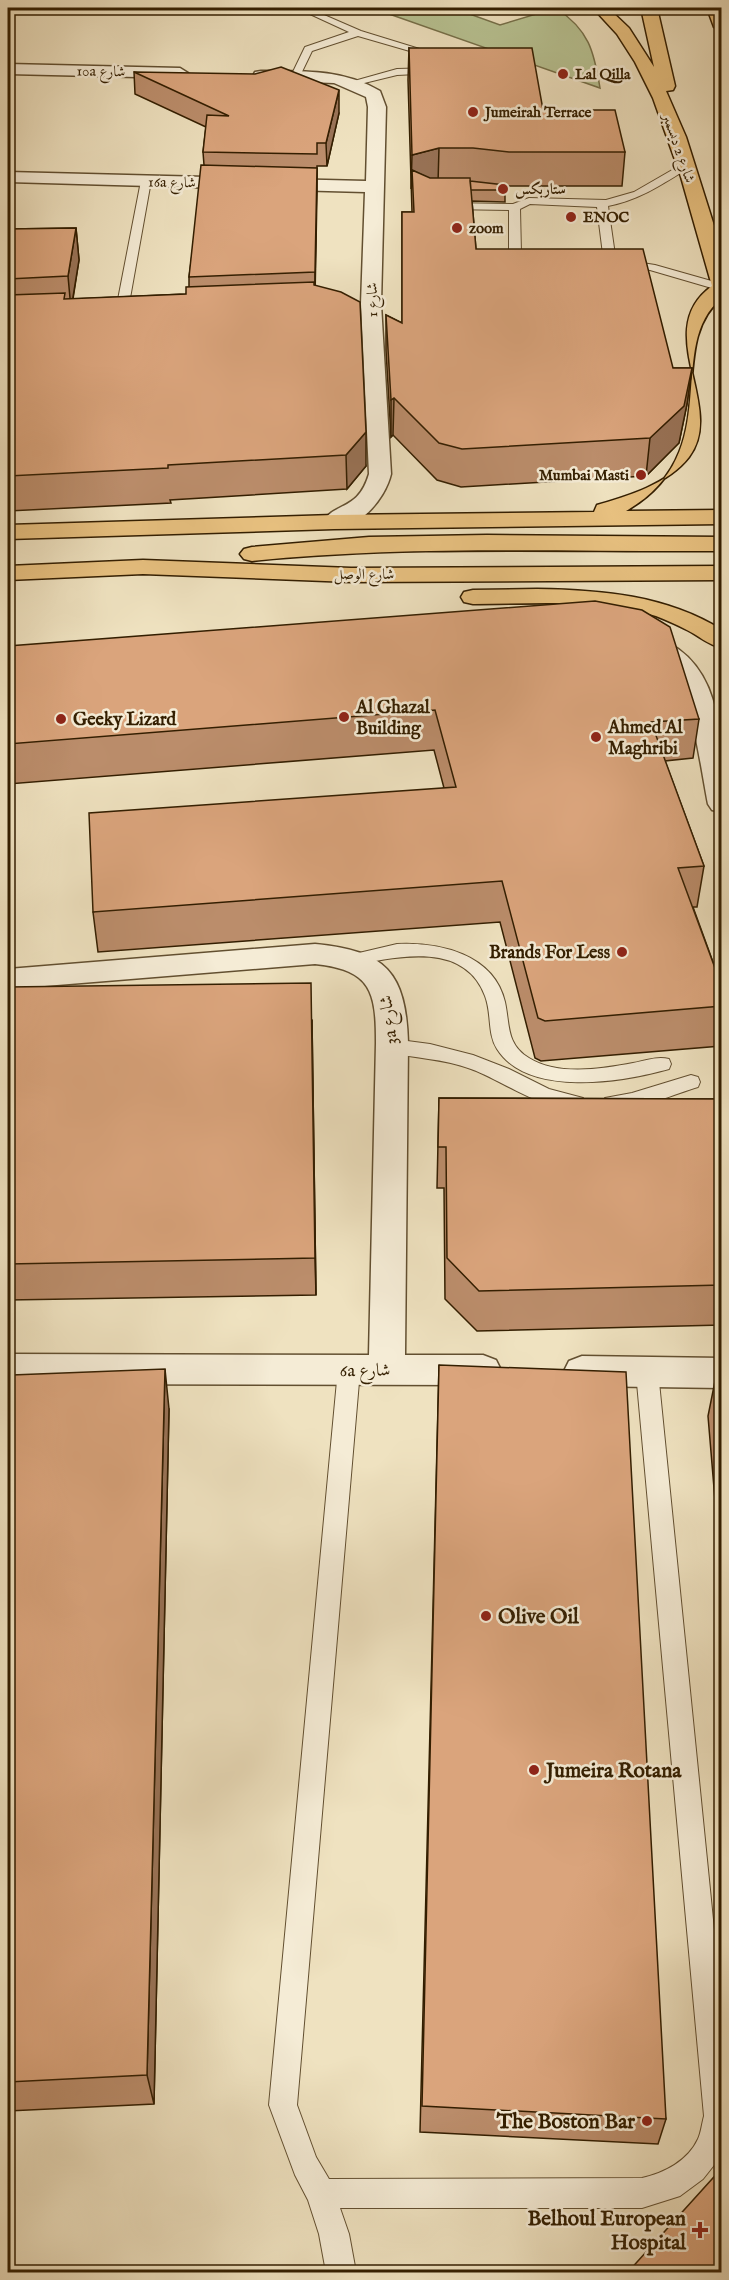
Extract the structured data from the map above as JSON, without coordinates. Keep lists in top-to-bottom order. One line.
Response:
{"streets":{"main road":["شارع 2 ديسمبر","شارع الوصل"],"street":["10a شارع","16a شارع","شارع 1","3a شارع","6a شارع"]},"crossings":[["16a شارع","شارع 1"],["3a شارع","6a شارع"]],"places":{"other":["Lal Qilla","Jumeirah Terrace","ستاربكس","ENOC","zoom","Mumbai Masti","Al Ghazal Building","Geeky Lizard","Ahmed Al Maghribi","Brands For Less","Olive Oil","Jumeira Rotana","The Boston Bar"],"health":["Belhoul European Hospital"]}}
